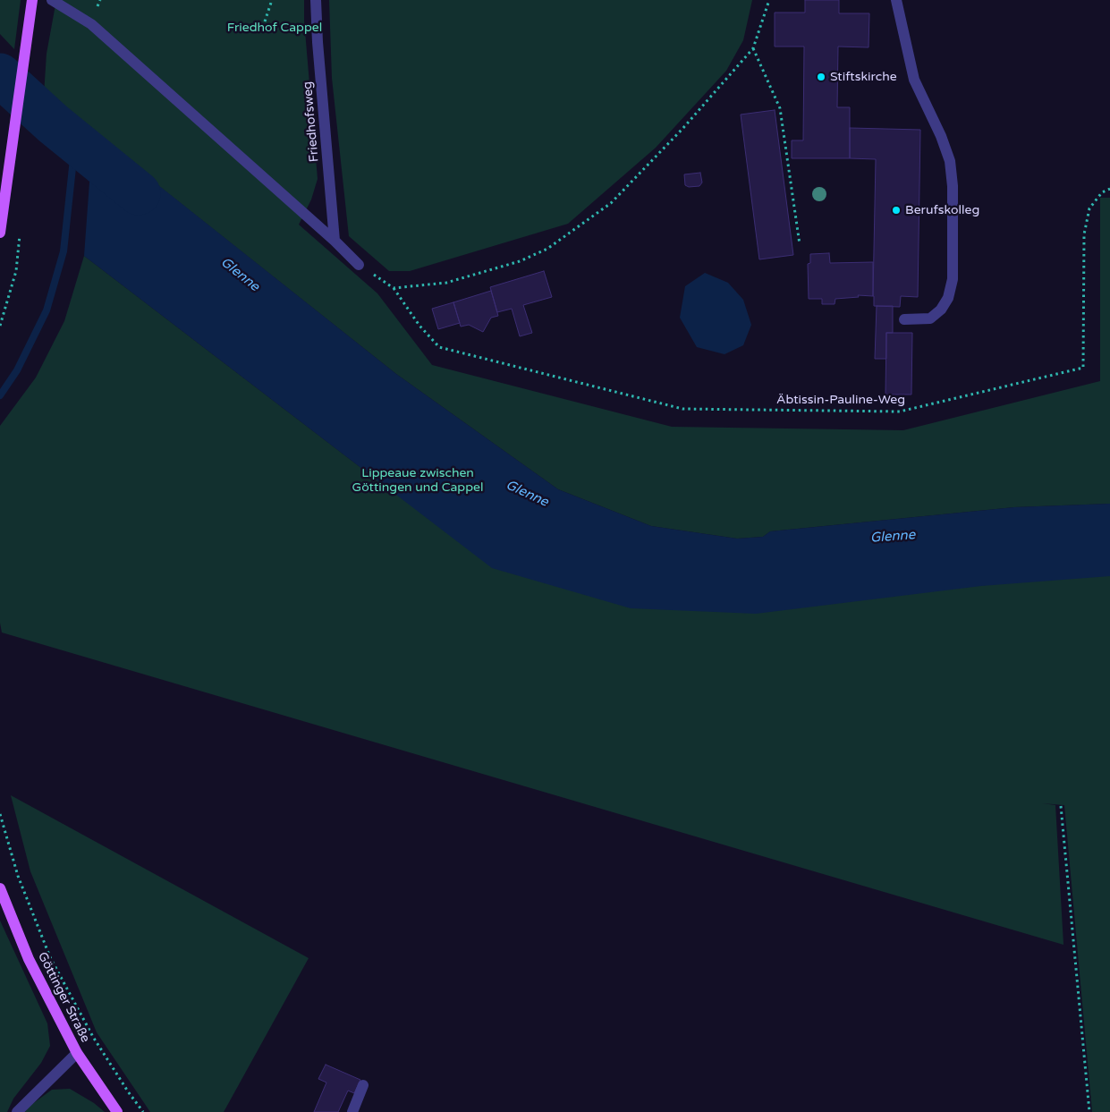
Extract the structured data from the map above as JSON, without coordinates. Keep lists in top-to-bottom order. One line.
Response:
{"streets":{"main road":["Göttinger Straße"],"street":["Friedhofsweg"],"path":["Äbtissin-Pauline-Weg"]},"water":["Glenne"],"parks":["Friedhof Cappel","Lippeaue zwischen Göttingen und Cappel"],"places":["Stiftskirche","Berufskolleg"]}
